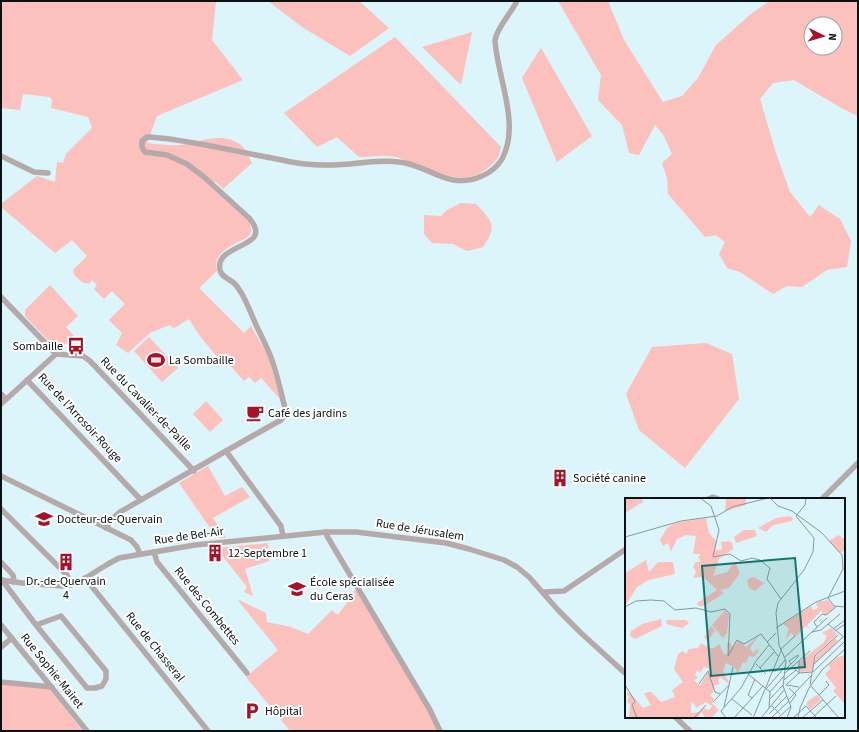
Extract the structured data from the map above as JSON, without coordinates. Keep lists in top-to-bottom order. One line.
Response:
{"streets":{"street":["Rue du Cavalier-de-Paille","Rue de l'Arrosoir-Rouge","Rue de Jérusalem","Rue de Bel-Air","Rue des Combettes","Rue de Chasseral","Rue Sophie-Mairet"]},"crossings":[["Rue du Cavalier-de-Paille","Rue de l'Arrosoir-Rouge"],["Rue de Jérusalem","Rue de Bel-Air"],["Rue de Bel-Air","Rue des Combettes"],["Rue de Bel-Air","Rue de Chasseral"]],"places":{"bus stop":["Sombaille"],"sports":["La Sombaille"],"cafe":["Café des jardins"],"building":["Société canine","12-Septembre 1","Dr.-de-Quervain 4"],"school or university":["Docteur-de-Quervain","École spécialisée du Ceras"],"parking":["Hôpital"]},"north":"right"}
